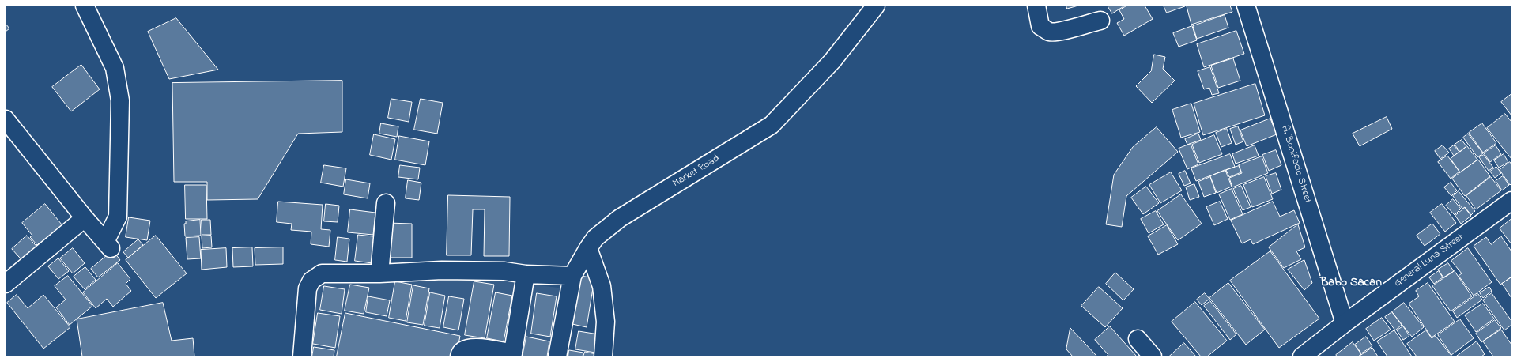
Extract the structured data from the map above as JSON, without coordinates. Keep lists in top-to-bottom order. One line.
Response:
{"streets":{"street":["A. Bonifacio Street","Market Road","General Luna Street"]},"crossings":[["A. Bonifacio Street","General Luna Street"]],"districts":["Babo Sacan"]}
